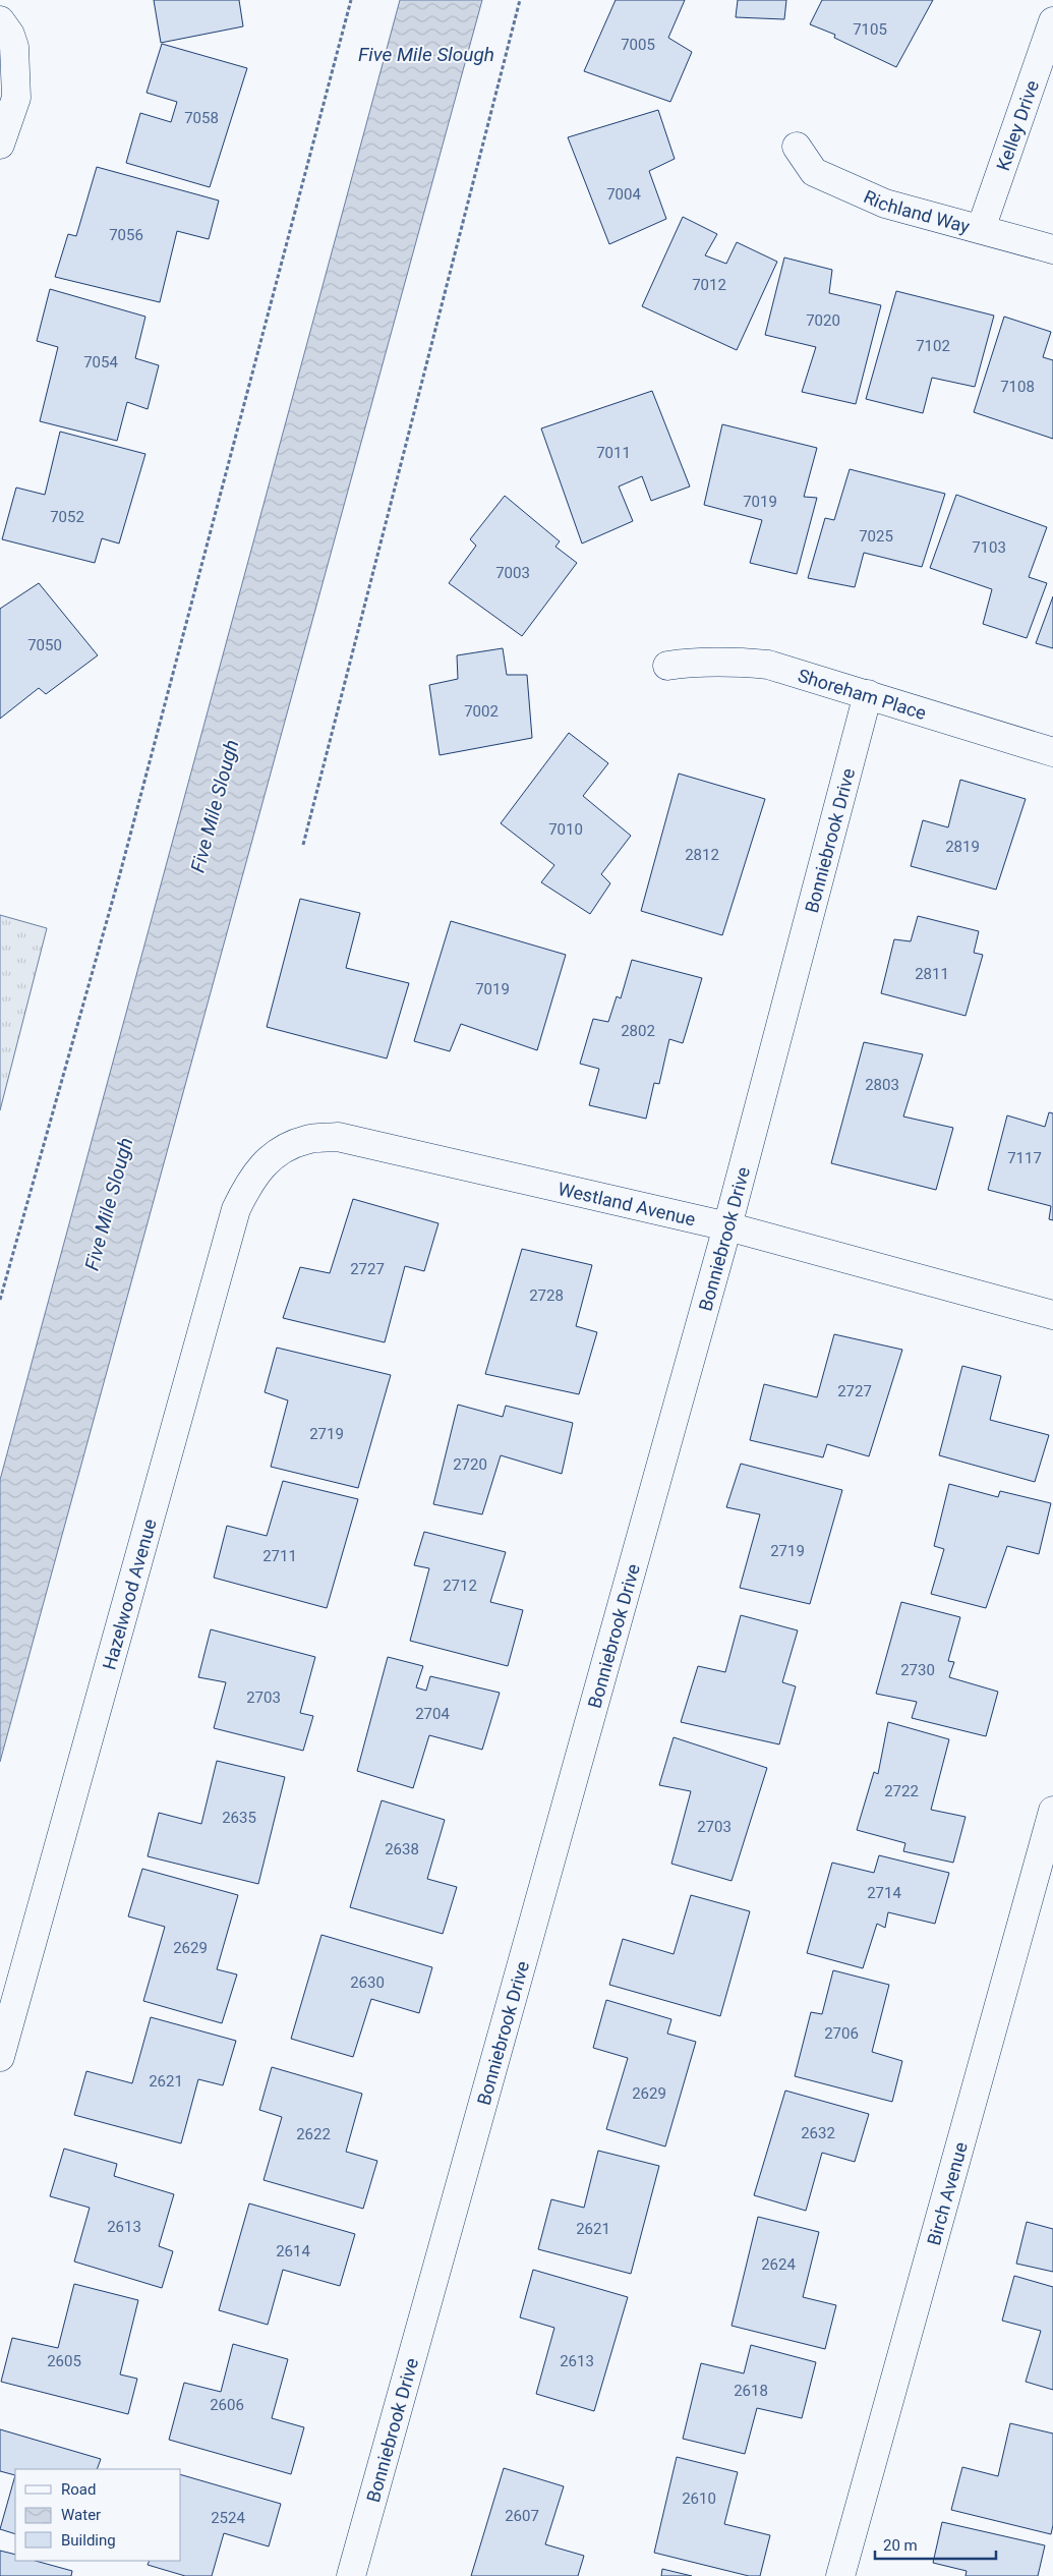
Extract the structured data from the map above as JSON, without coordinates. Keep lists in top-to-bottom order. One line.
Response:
{"streets":{"street":["Kelley Drive","Richland Way","Shoreham Place","Bonniebrook Drive","Westland Avenue","Hazelwood Avenue","Birch Avenue"]},"crossings":[["Kelley Drive","Richland Way"],["Shoreham Place","Bonniebrook Drive"],["Bonniebrook Drive","Westland Avenue"],["Westland Avenue","Hazelwood Avenue"]],"water":["Five Mile Slough"],"house_numbers":["7105","7005","7058","7004","7056","7012","7020","7102","7054","7108","7011","7019","7052","7025","7103","7003","7050","7002","7010","2819","2812","2811","7019","2802","2803","7117","2727","2728","2727","2719","2720","2719","2711","2712","2730","2703","2704","2722","2635","2703","2638","2714","2629","2630","2706","2621","2629","2632","2622","2613","2621","2614","2624","2605","2613","2618","2606","2610","2607","2524"],"legend":["Road","Water","Building"],"scale_bar":"20 m"}
